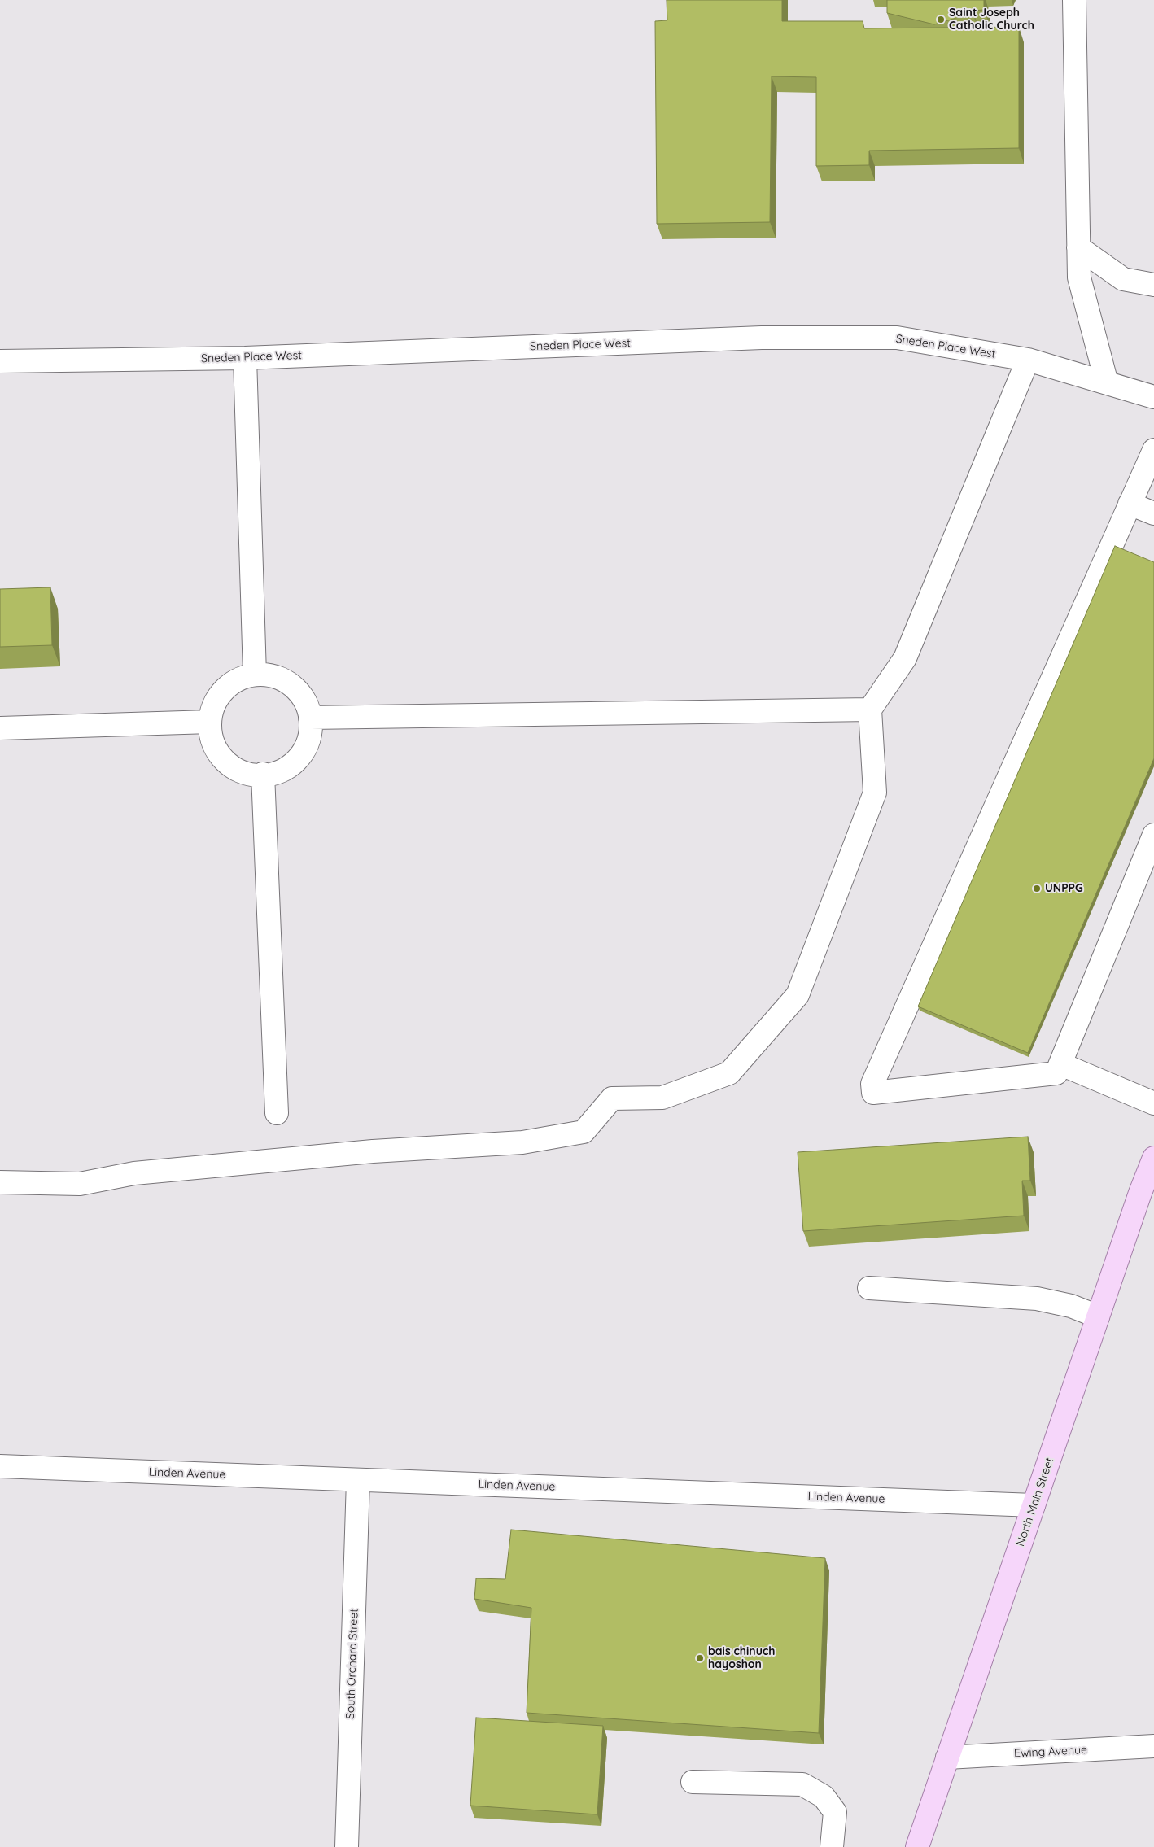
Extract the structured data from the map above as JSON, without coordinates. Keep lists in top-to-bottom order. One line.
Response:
{"streets":{"main road":["North Main Street"],"street":["Sneden Place West","Linden Avenue","South Orchard Street","Ewing Avenue"]},"crossings":[["Linden Avenue","North Main Street"],["Linden Avenue","South Orchard Street"],["North Main Street","Ewing Avenue"]],"places":["Saint Joseph Catholic Church","UNPPG","bais chinuch hayoshon"]}
